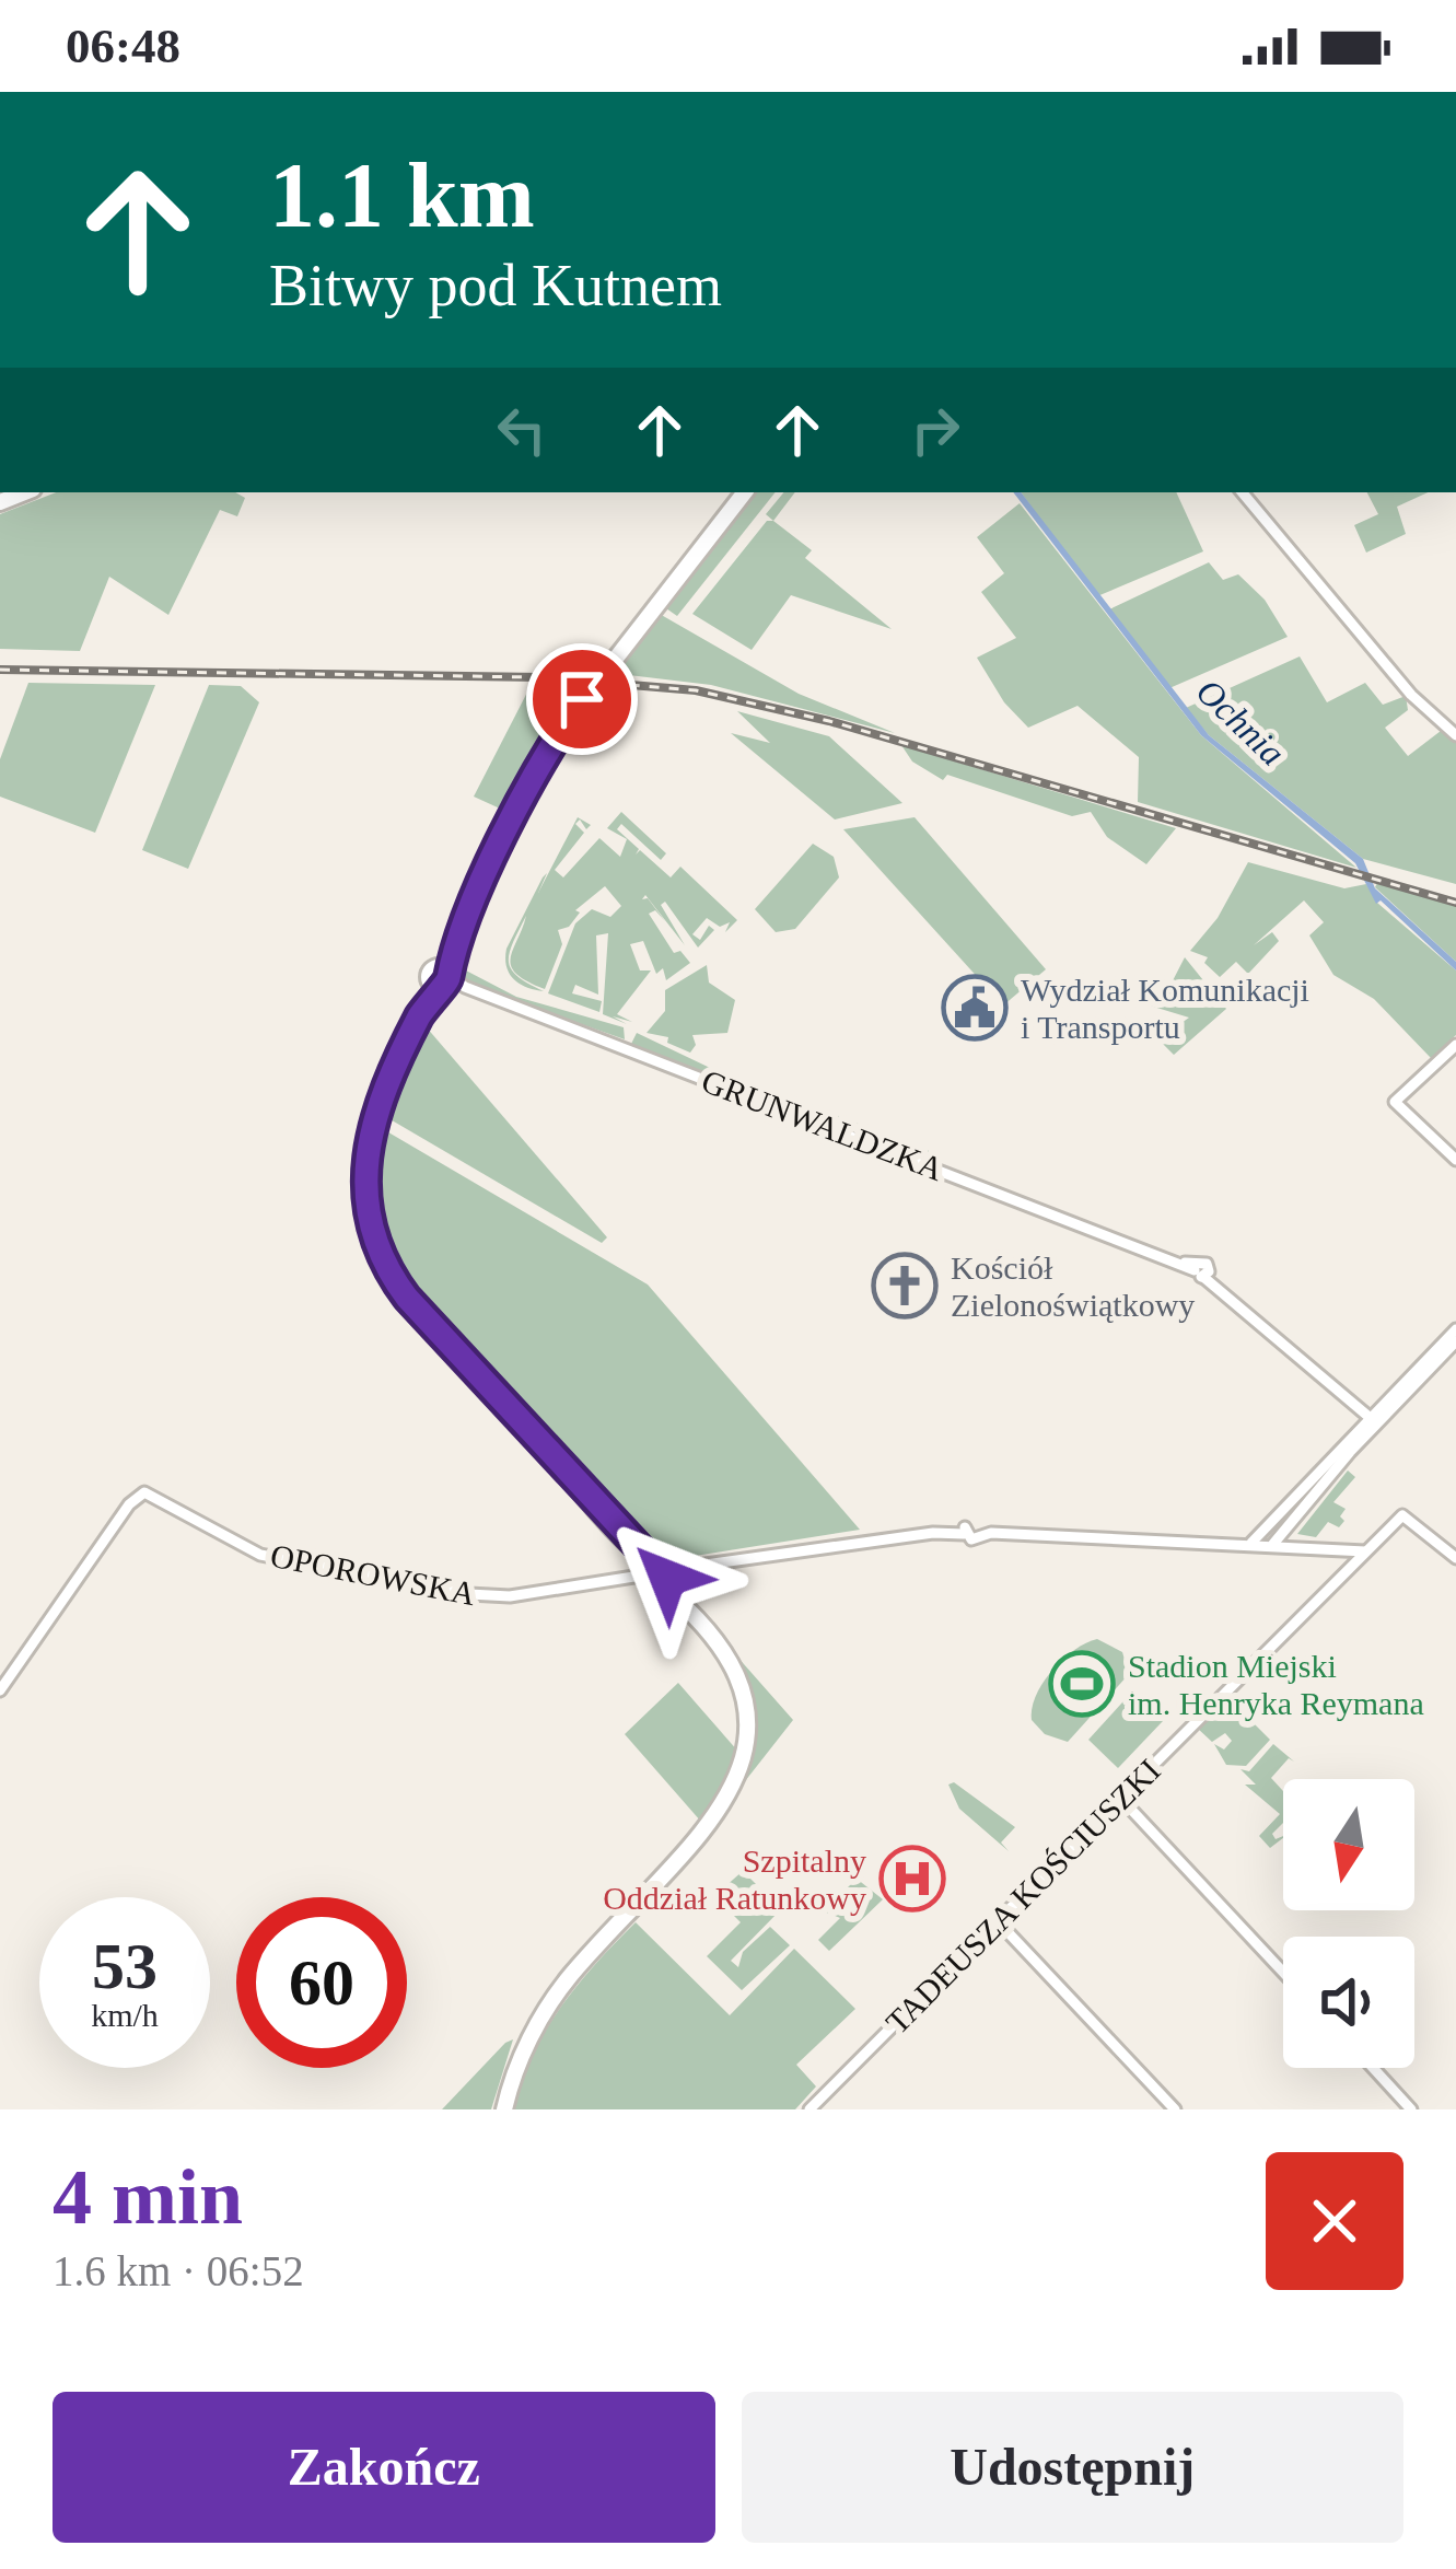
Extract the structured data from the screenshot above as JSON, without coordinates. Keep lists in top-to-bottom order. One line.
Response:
{"streets":{"street":["GRUNWALDZKA","OPOROWSKA","TADEUSZA KOŚCIUSZKI"]},"water":["Ochnia"],"places":{"public building":["Wydział Komunikacji i Transportu"],"church":["Kościół Zielonoświątkowy"],"sports":["Stadion Miejski im. Henryka Reymana"],"hospital":["Szpitalny Oddział Ratunkowy"]},"north":"bottom","page":{"status":"06:48","turn":["1.1 km","Bitwy pod Kutnem"],"speed":"53 km/h","limit":"60","heading":["4 min","1.6 km · 06:52"],"buttons":["Zakończ","Udostępnij"]}}
